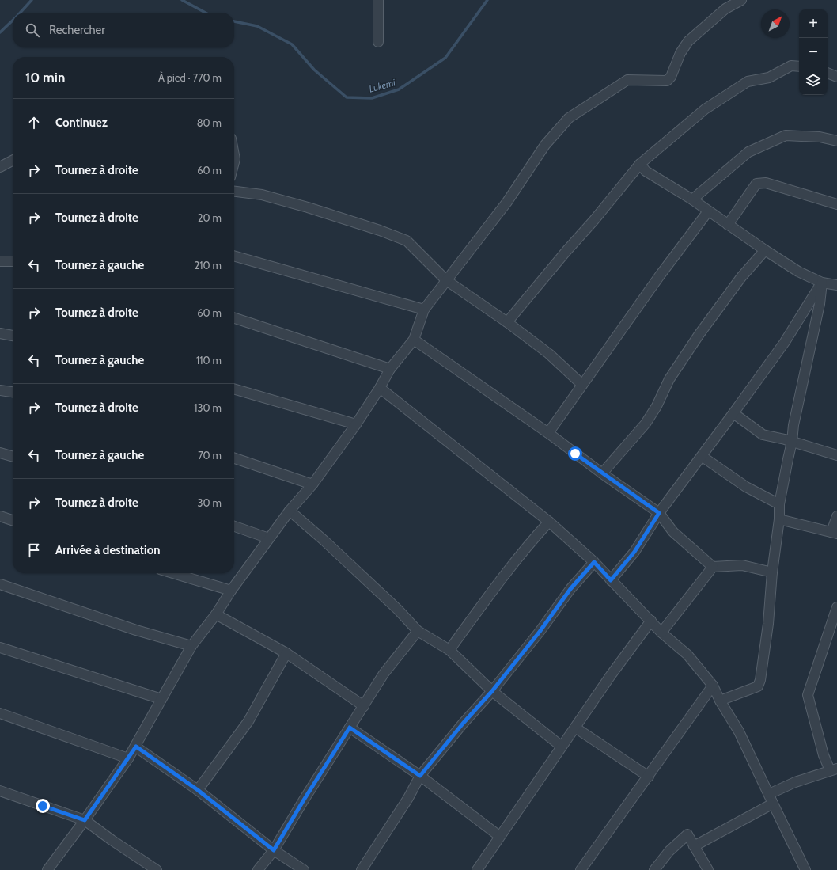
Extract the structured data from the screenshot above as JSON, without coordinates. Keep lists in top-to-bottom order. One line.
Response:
{"water":["Lukemi"],"north":"top right","page":{"map_buttons":["+","−"],"search":"Rechercher","heading":["10 min","À pied · 770 m"],"list":[["Continuez","80 m"],["Tournez à droite","60 m"],["Tournez à droite","20 m"],["Tournez à gauche","210 m"],["Tournez à droite","60 m"],["Tournez à gauche","110 m"],["Tournez à droite","130 m"],["Tournez à gauche","70 m"],["Tournez à droite","30 m"],"Arrivée à destination"]}}
